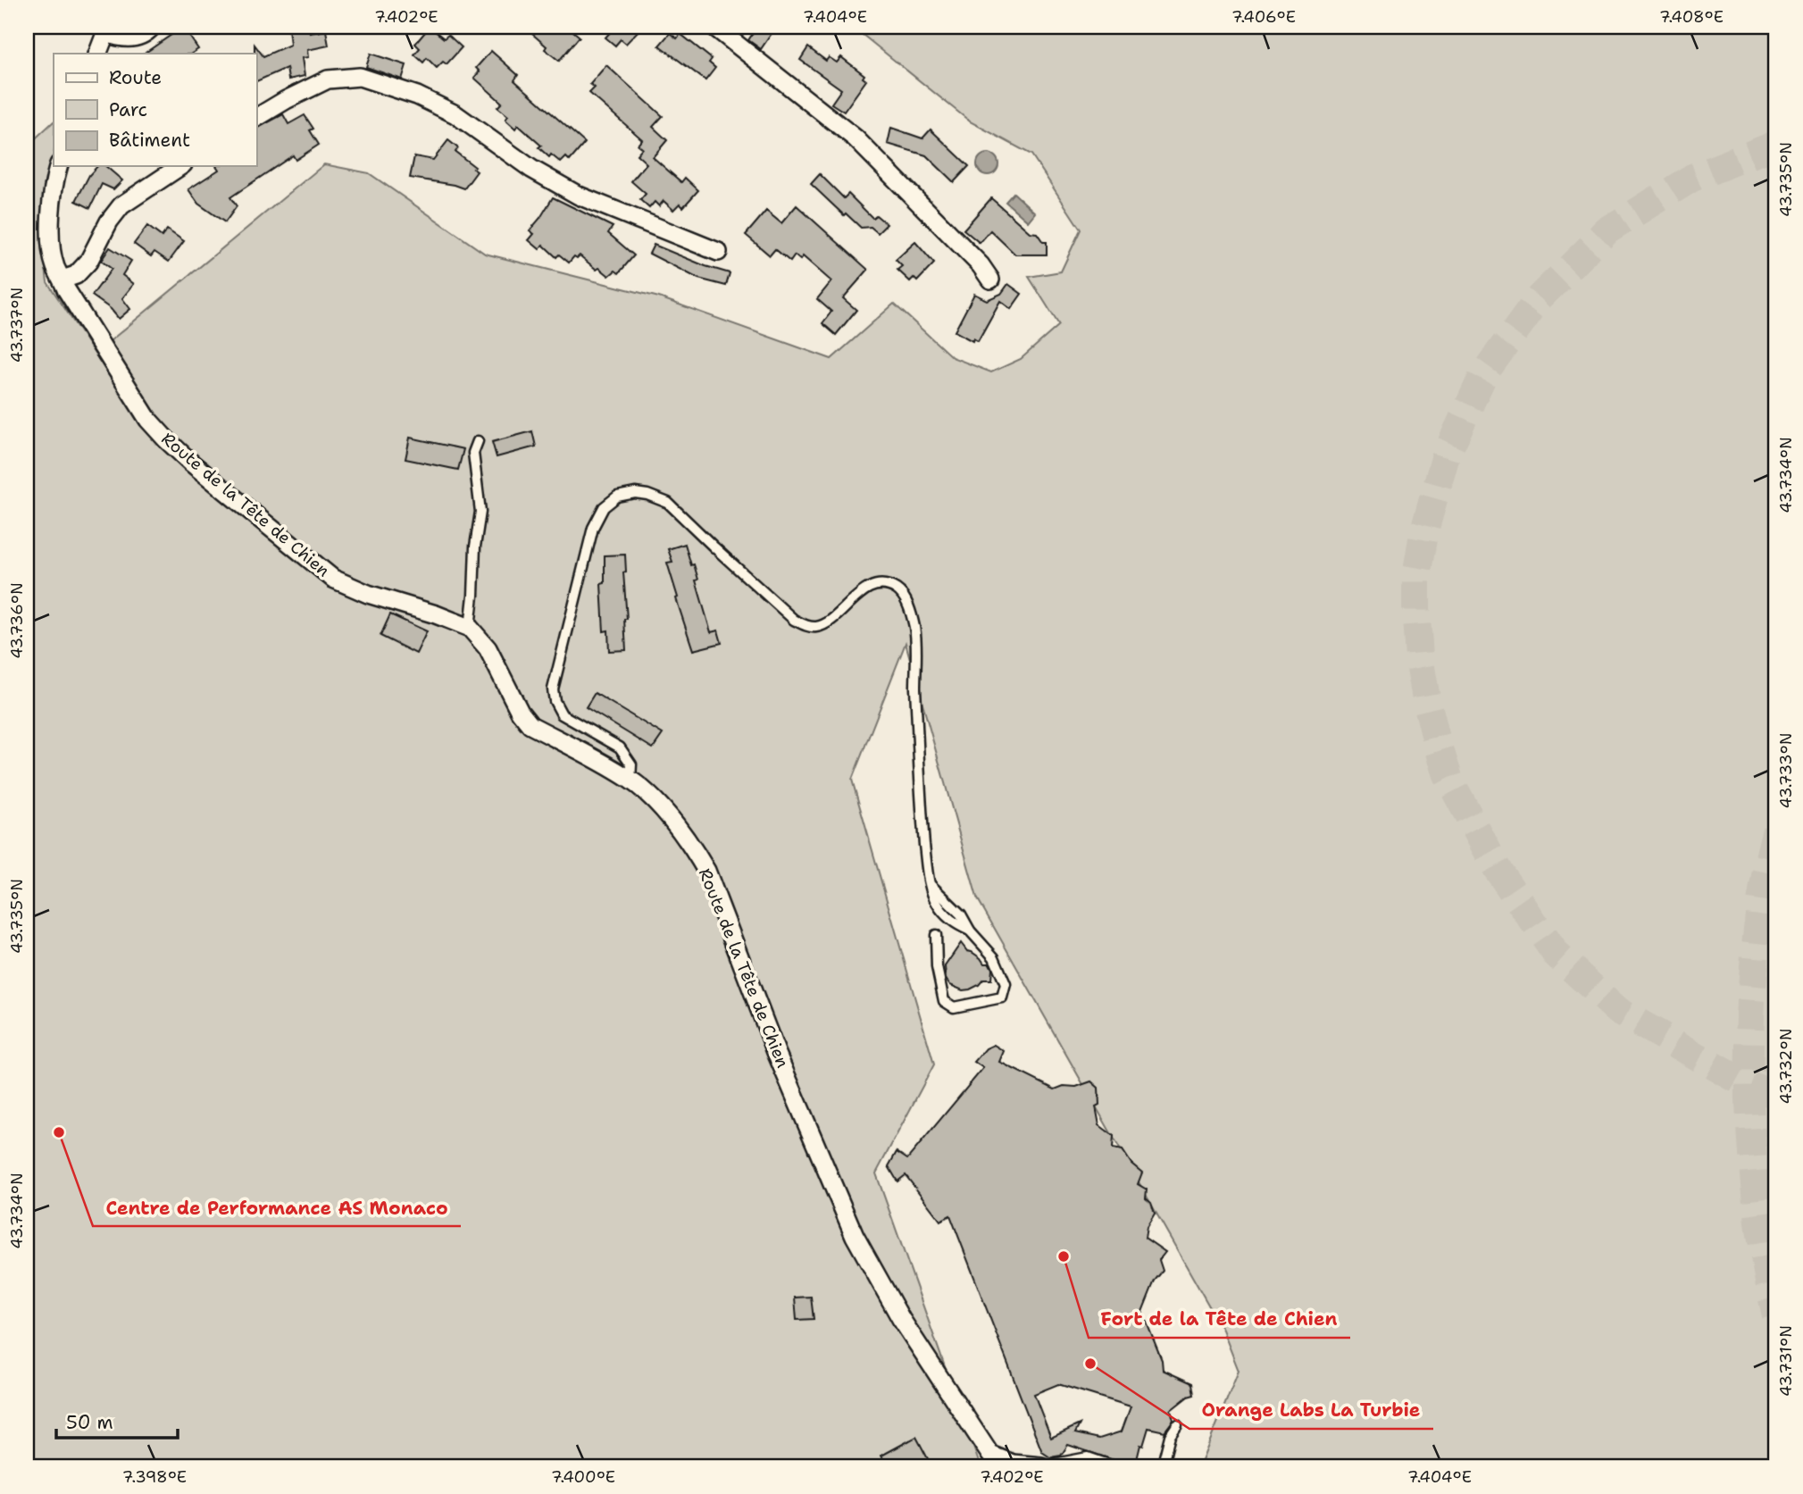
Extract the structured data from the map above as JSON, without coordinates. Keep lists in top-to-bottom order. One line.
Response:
{"streets":{"street":["Route de la Tête de Chien"]},"places":["Centre de Performance AS Monaco","Fort de la Tête de Chien","Orange Labs La Turbie"],"legend":["Route","Parc","Bâtiment"],"scale_bar":"50 m","coordinates":["7.402°E","7.404°E","7.406°E","7.408°E","43.735°N","43.737°N","43.734°N","43.736°N","43.733°N","43.732°N","43.731°N","7.398°E","7.400°E"]}
